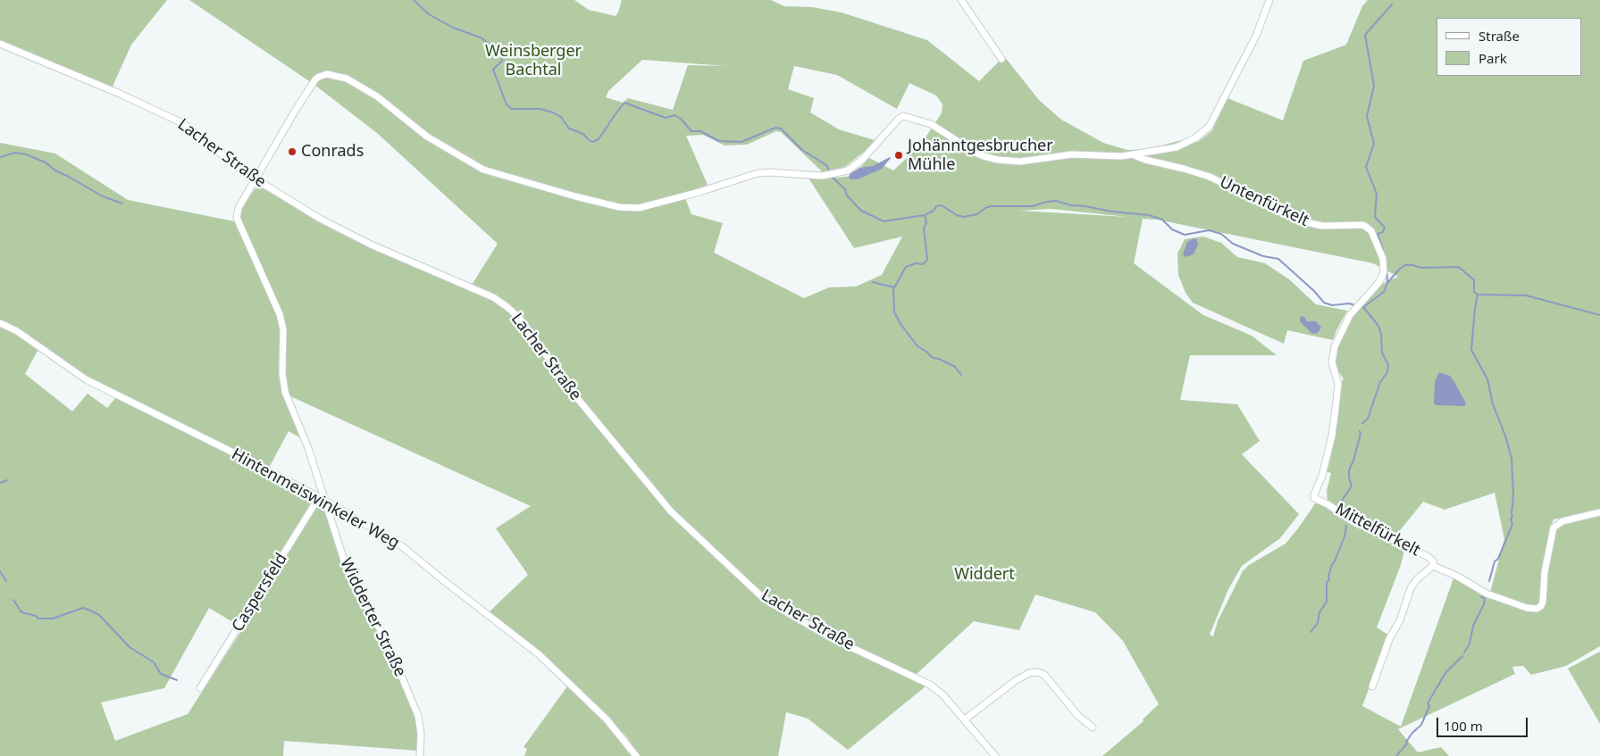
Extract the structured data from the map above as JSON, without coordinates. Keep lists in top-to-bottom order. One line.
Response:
{"streets":{"street":["Lacher Straße","Untenfürkelt","Hintenmeiswinkeler Weg","Mittelfürkelt","Caspersfeld","Widderter Straße"]},"crossings":[["Lacher Straße","Widderter Straße"],["Untenfürkelt","Mittelfürkelt"],["Hintenmeiswinkeler Weg","Caspersfeld"],["Hintenmeiswinkeler Weg","Widderter Straße"],["Caspersfeld","Widderter Straße"]],"parks":["Weinsberger Bachtal","Widdert"],"places":["Conrads","Johänntgesbrucher Mühle"],"legend":["Straße","Park"],"scale_bar":"100 m"}
